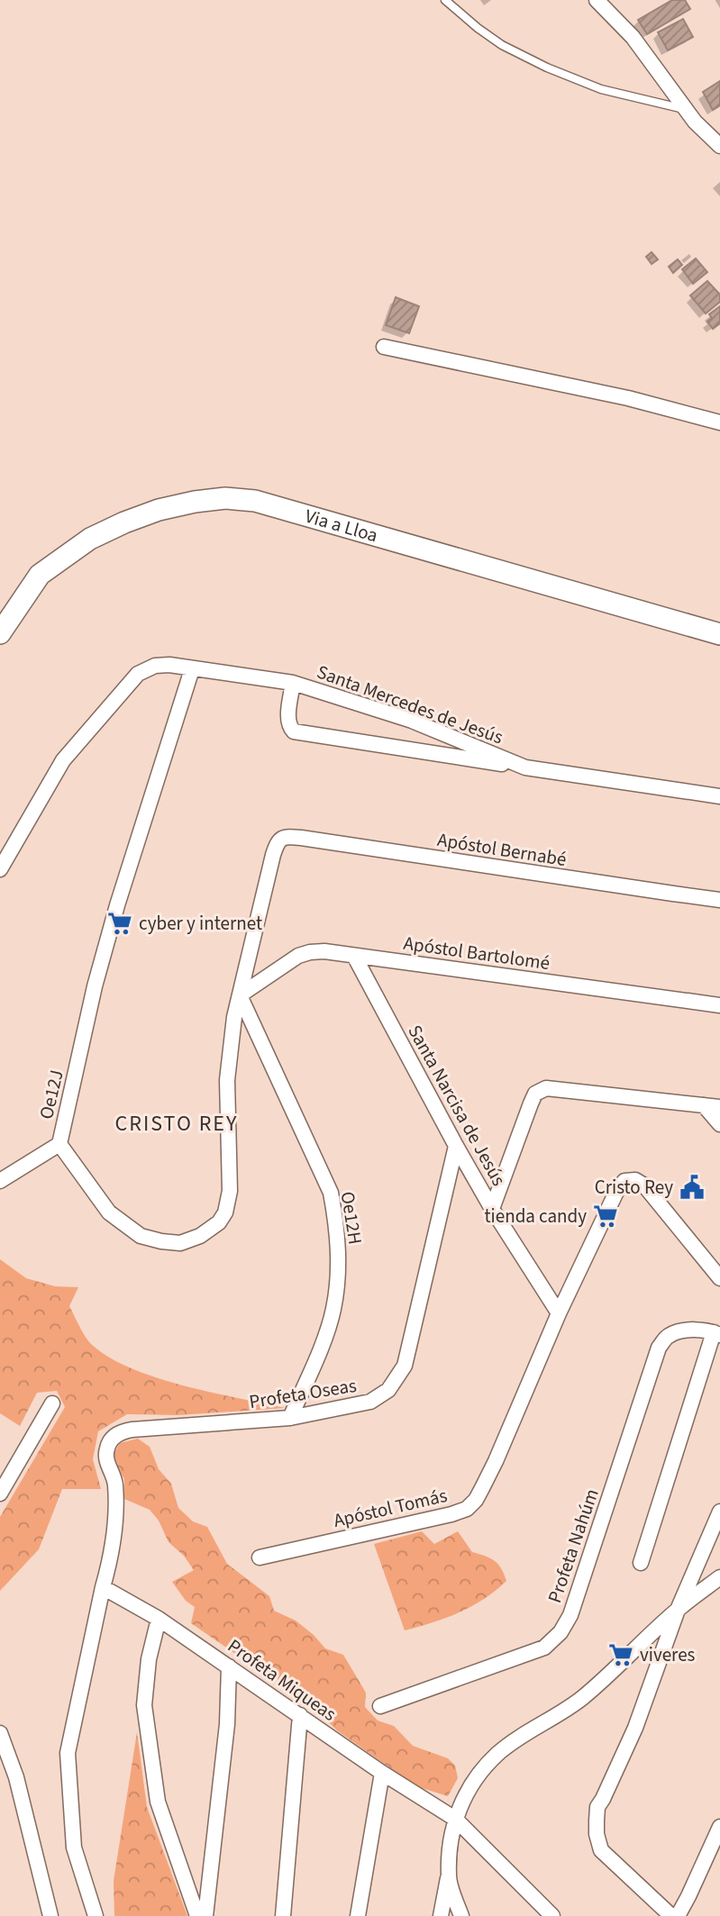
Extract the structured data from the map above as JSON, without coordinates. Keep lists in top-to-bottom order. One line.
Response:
{"streets":{"street":["Via a Lloa","Santa Mercedes de Jesús","Apóstol Bernabé","Apóstol Bartolomé","Oe12J","Santa Narcisa de Jesús","Oe12H","Profeta Oseas","Apóstol Tomás","Profeta Nahúm","Profeta Miqueas"]},"crossings":[["Santa Mercedes de Jesús","Oe12J"],["Apóstol Bernabé","Oe12J"],["Apóstol Bartolomé","Oe12J"],["Apóstol Bartolomé","Santa Narcisa de Jesús"],["Apóstol Bartolomé","Oe12H"],["Oe12J","Oe12H"],["Santa Narcisa de Jesús","Profeta Oseas"],["Santa Narcisa de Jesús","Apóstol Tomás"],["Oe12H","Profeta Oseas"],["Profeta Oseas","Profeta Miqueas"]],"districts":["CRISTO REY"],"places":{"supermarket":["cyber y internet","tienda candy","viveres"],"public building":["Cristo Rey"]}}
